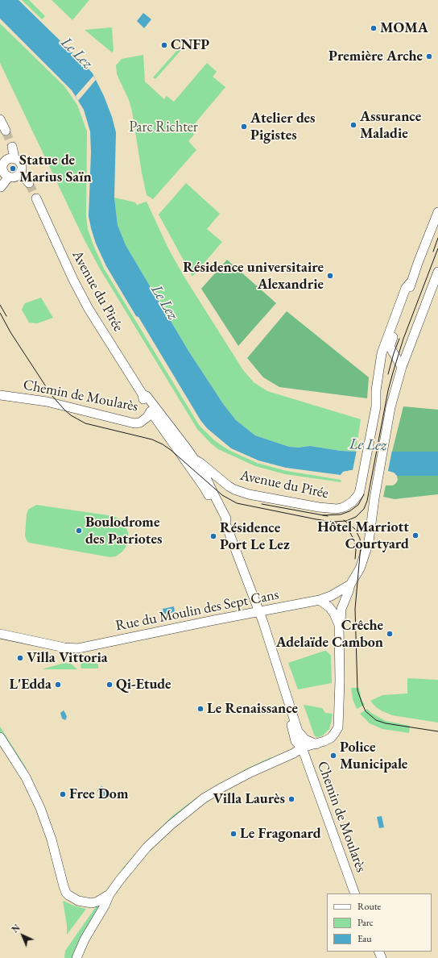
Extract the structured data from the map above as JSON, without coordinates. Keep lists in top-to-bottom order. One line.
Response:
{"streets":{"main road":["Avenue du Pirée","Chemin de Moularès","Rue du Moulin des Sept Cans"]},"crossings":[["Avenue du Pirée","Chemin de Moularès"],["Chemin de Moularès","Rue du Moulin des Sept Cans"]],"water":["Le Lez"],"parks":["Parc Richter"],"places":["MOMA","CNFP","Première Arche","Assurance Maladie","Atelier des Pigistes","Statue de Marius Saïn","Résidence universitaire Alexandrie","Boulodrome des Patriotes","Hôtel Marriott Courtyard","Résidence Port Le Lez","Crêche Adelaïde Cambon","Villa Vittoria","L'Edda","Qi-Etude","Le Renaissance","Police Municipale","Free Dom","Villa Laurès","Le Fragonard"],"legend":["Route","Parc","Eau"],"north":"top left"}
